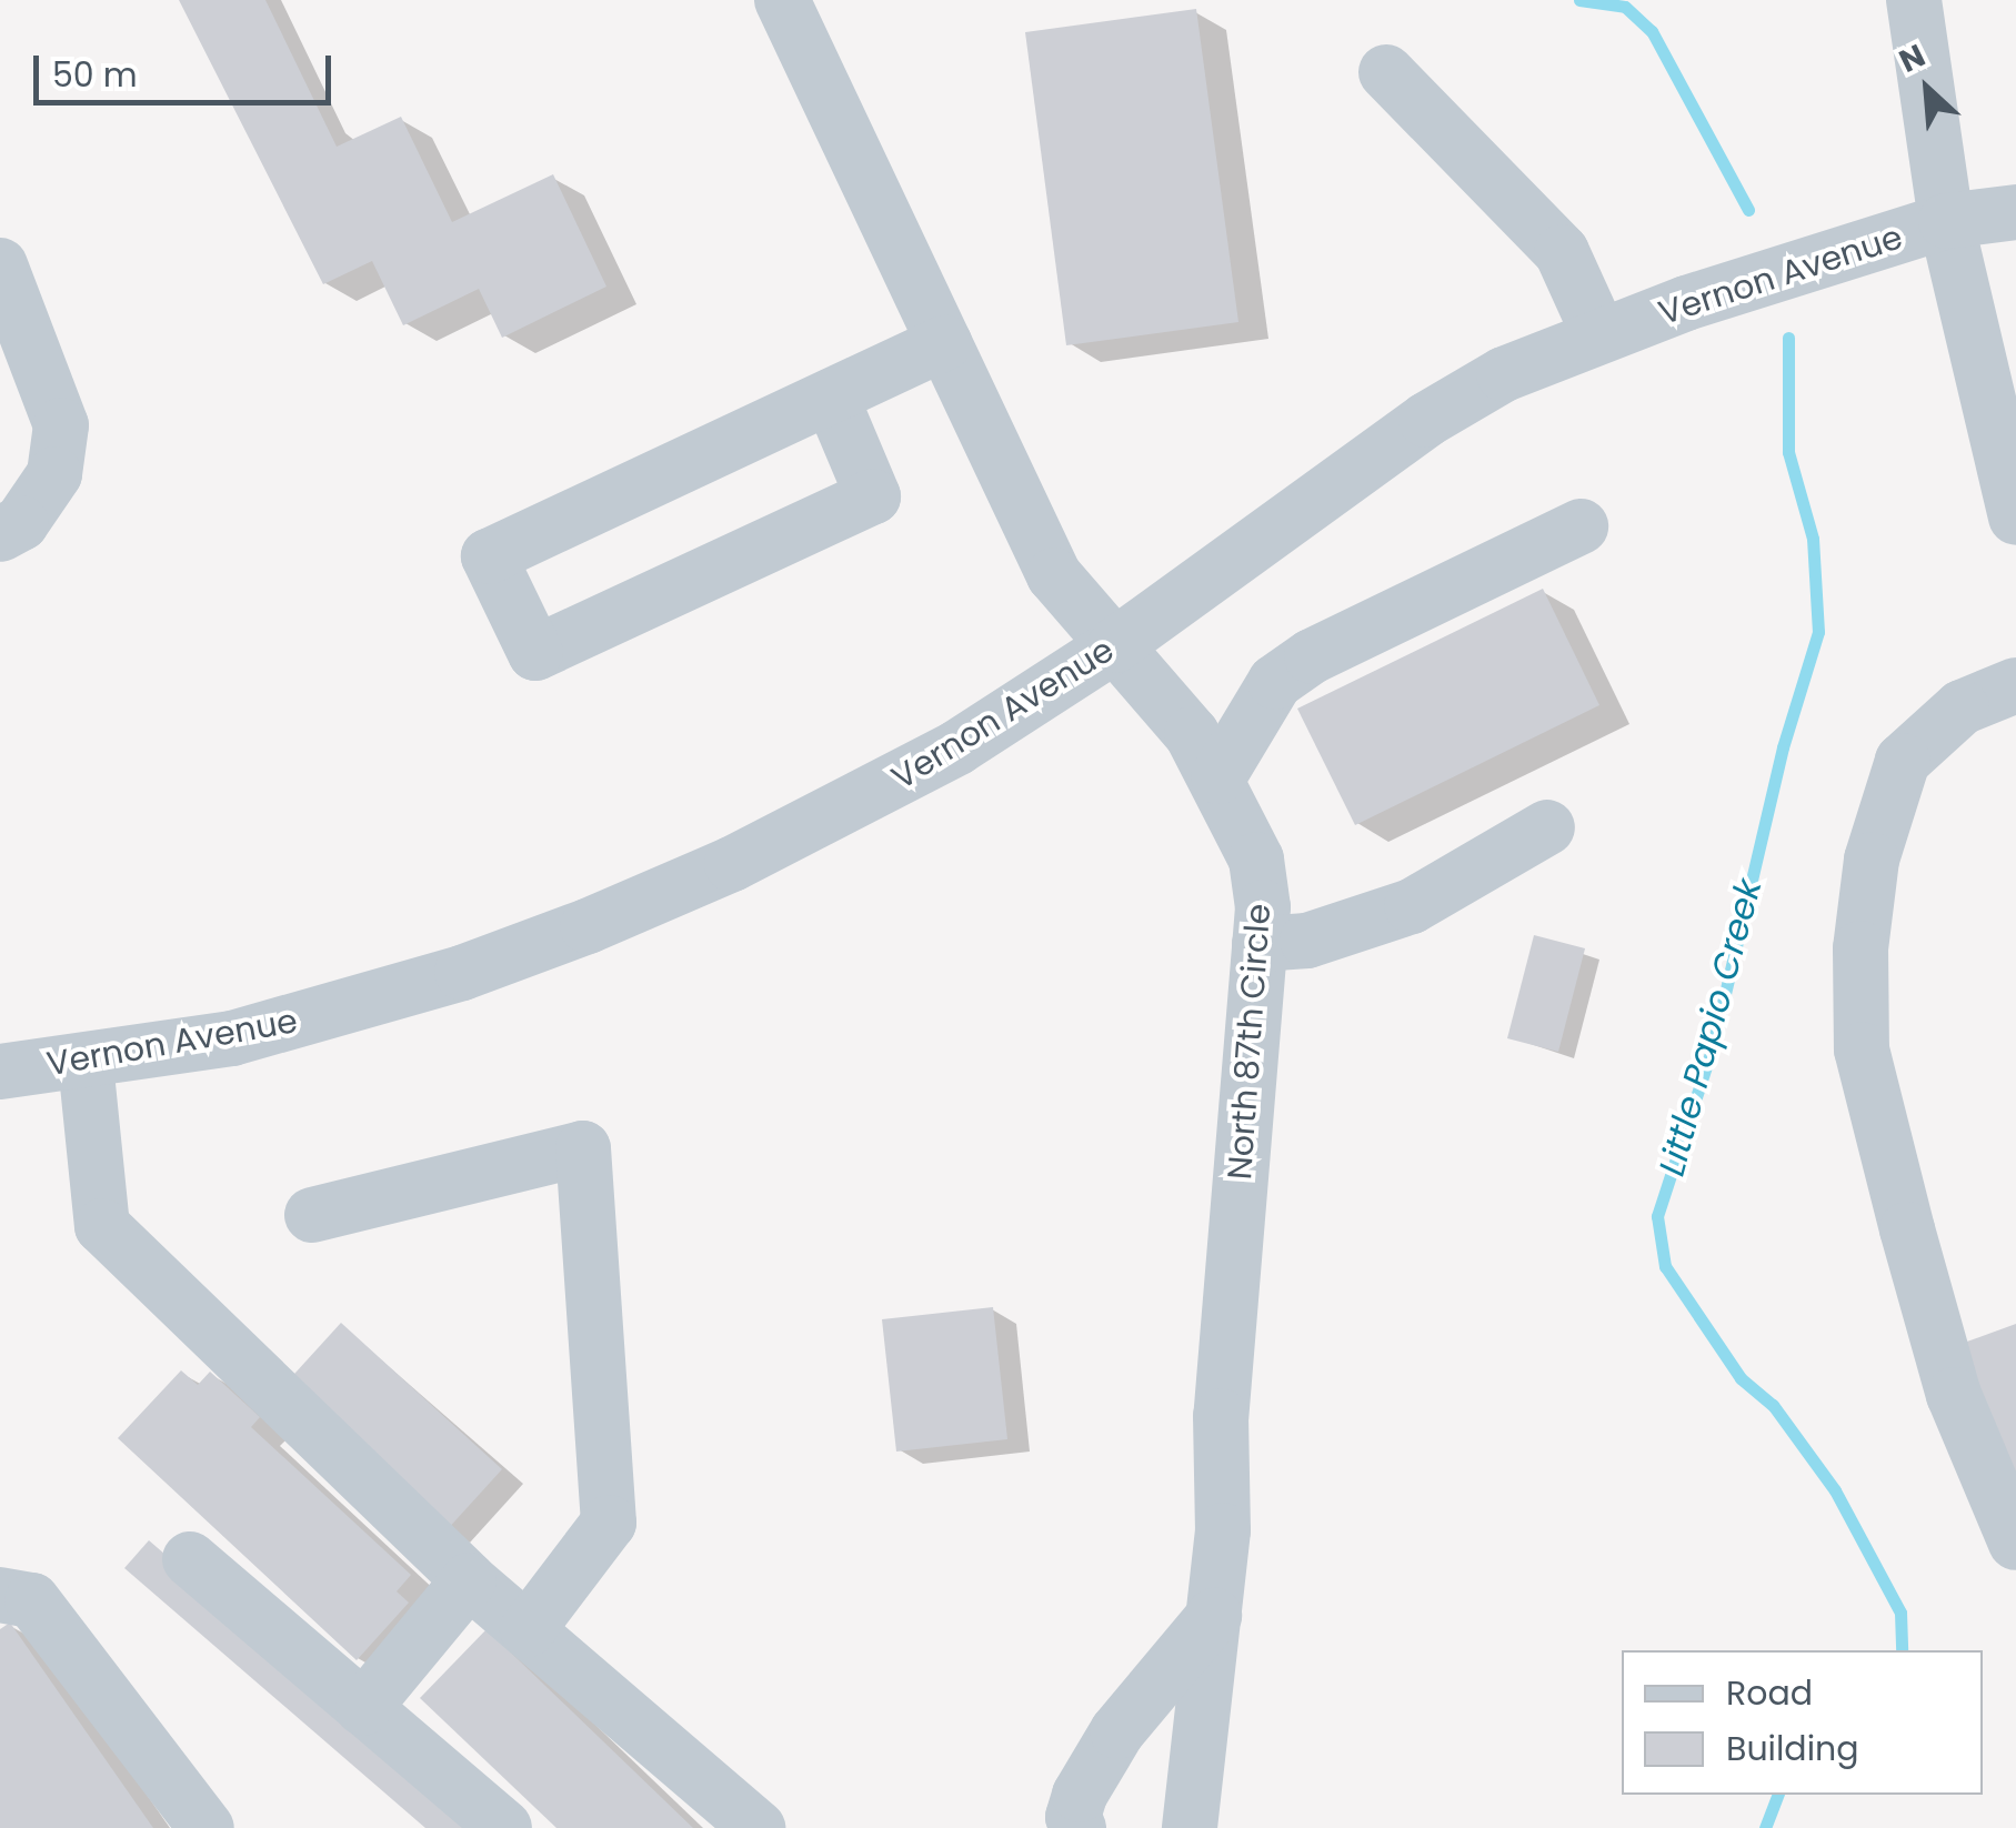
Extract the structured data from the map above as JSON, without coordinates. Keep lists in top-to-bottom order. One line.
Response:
{"streets":{"street":["Vernon Avenue","North 87th Circle"]},"crossings":[["Vernon Avenue","North 87th Circle"]],"water":["Little Papio Creek"],"legend":["Road","Building"],"scale_bar":"50 m","north":"top left"}
